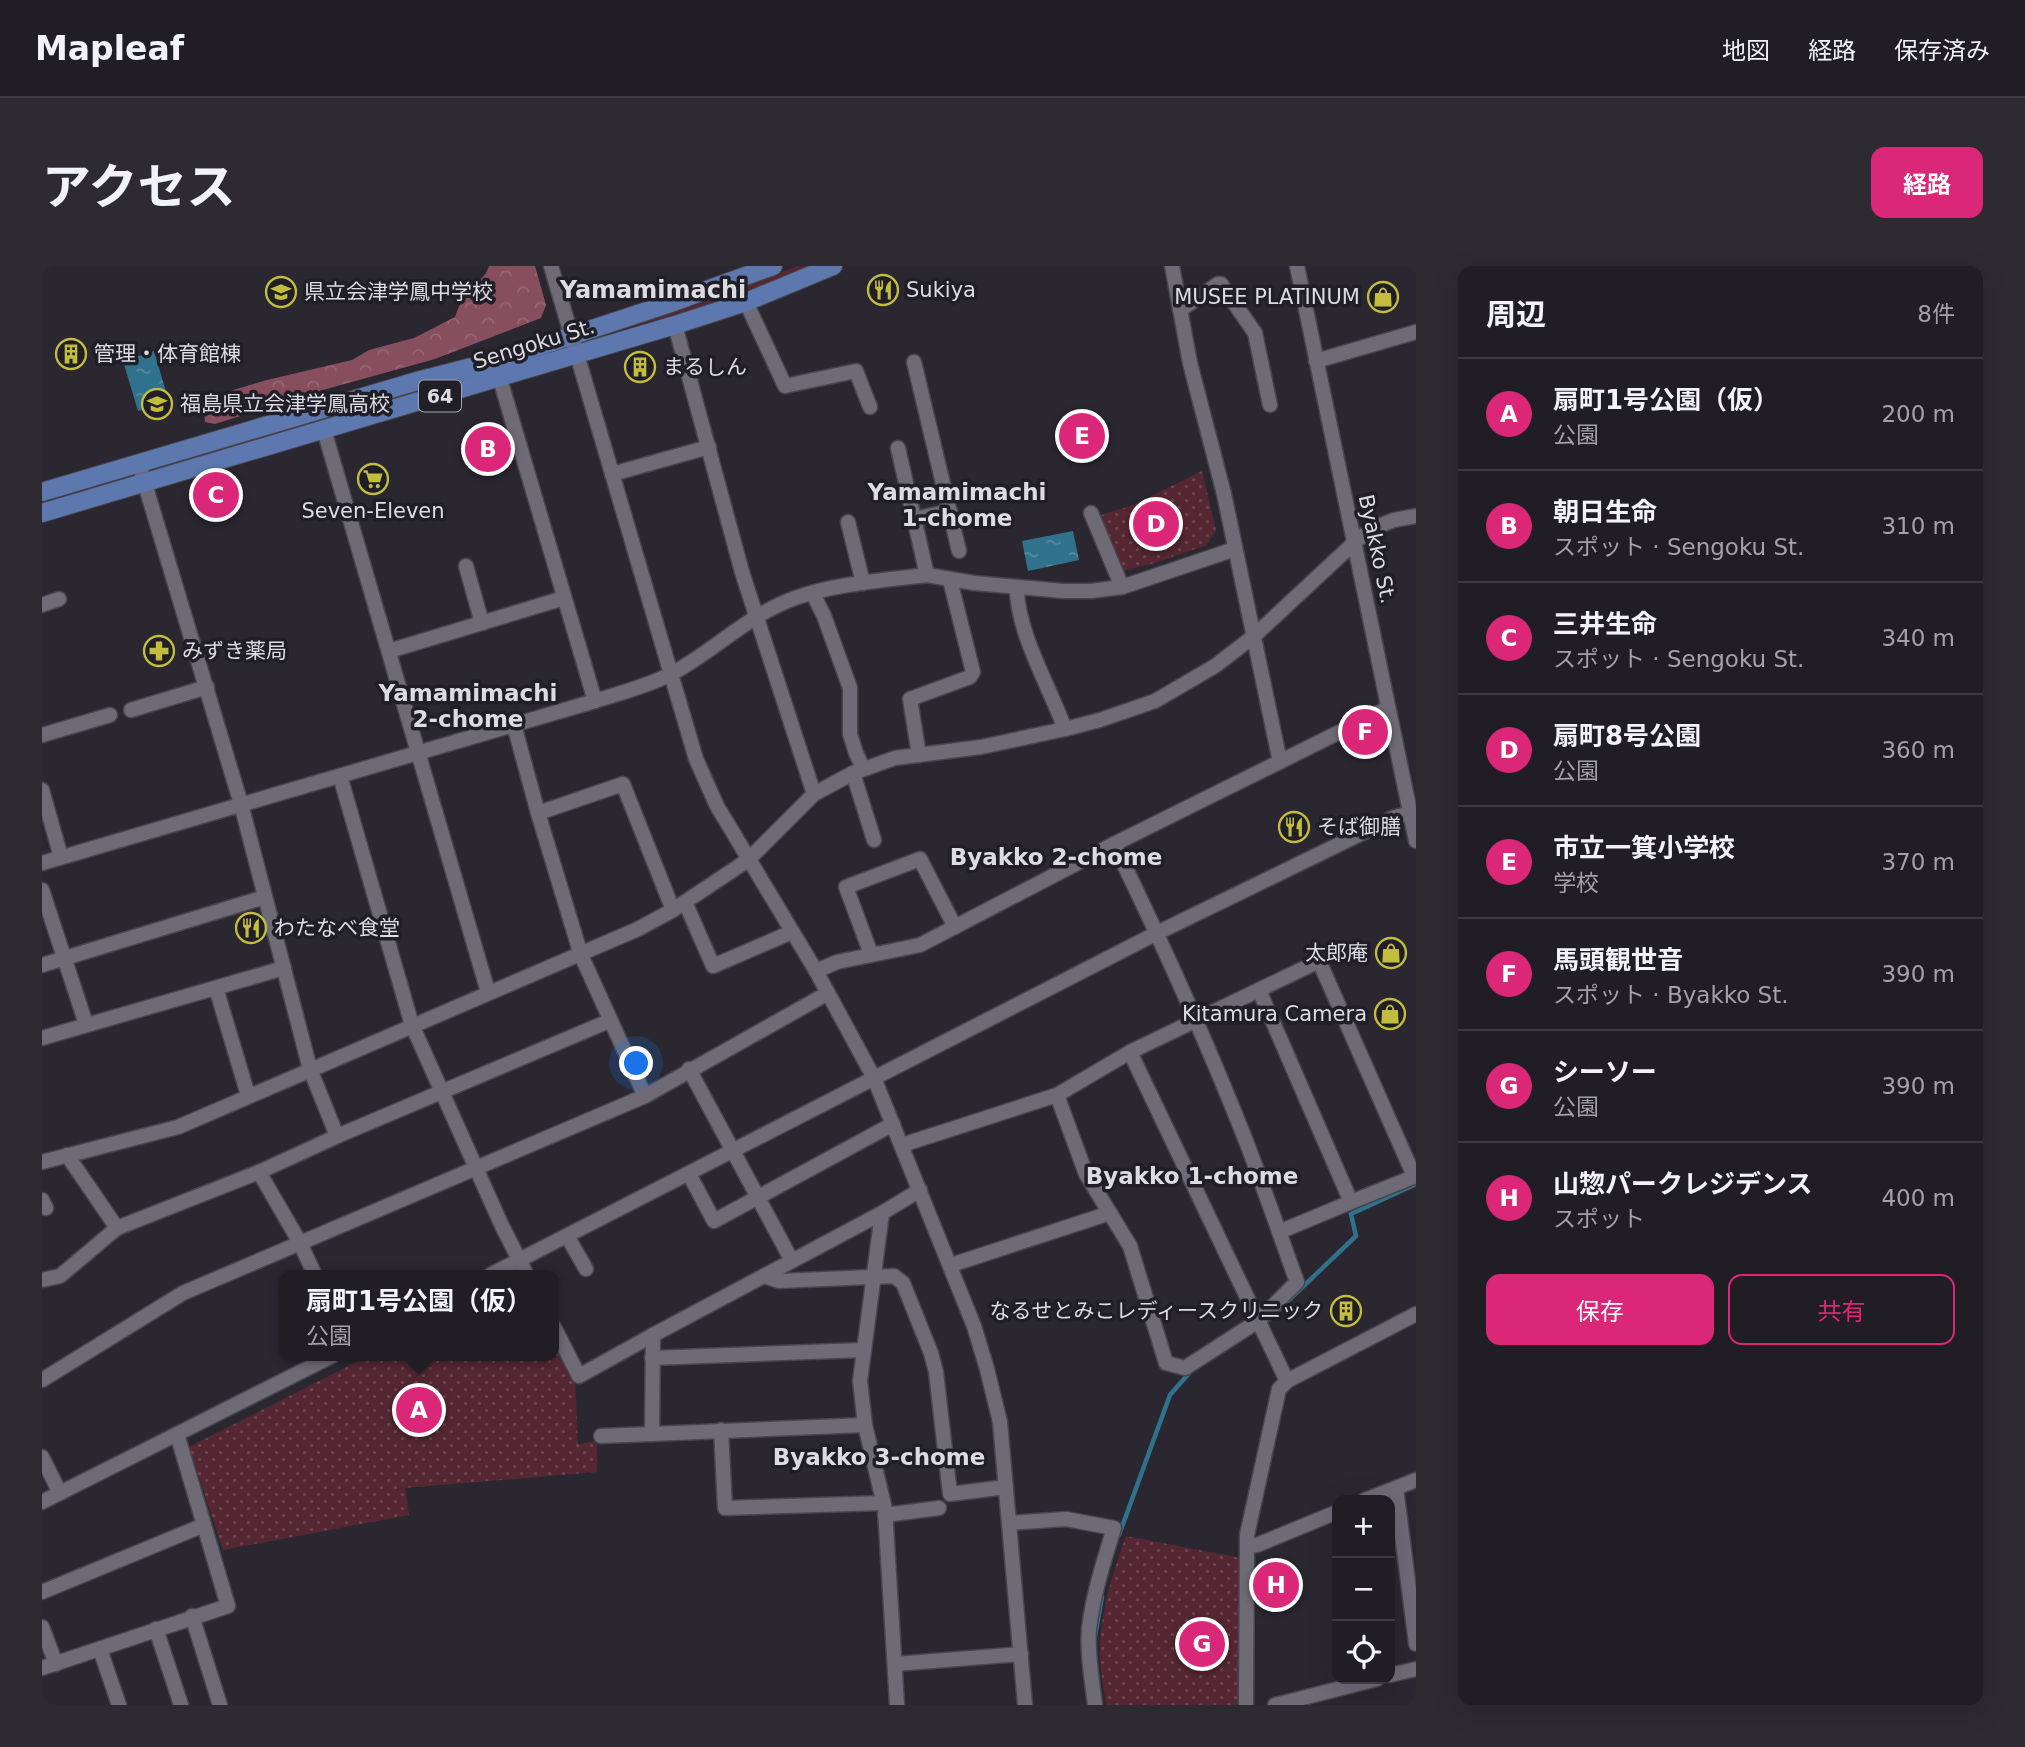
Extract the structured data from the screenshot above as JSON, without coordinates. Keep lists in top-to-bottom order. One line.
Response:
{"streets":{"main road":["Sengoku St.","64"],"street":["Byakko St."]},"districts":["Yamamimachi","Yamamimachi 1-chome","Yamamimachi 2-chome","Byakko 2-chome","Byakko 1-chome","Byakko 3-chome"],"places":{"restaurant":["Sukiya","そば御膳","わたなべ食堂"],"school or university":["県立会津学鳳中学校","福島県立会津学鳳高校"],"shop":["MUSEE PLATINUM","太郎庵","Kitamura Camera"],"building":["管理・体育館棟","まるしん","なるせとみこレディースクリニック"],"supermarket":["Seven-Eleven"],"pharmacy":["みずき薬局"]},"page":{"header":"Mapleaf","nav":["地図","経路","保存済み"],"title":"アクセス","buttons":["経路",["保存","共有"]],"heading":["周辺","8件"],"list":[{"mark":"A","name":"扇町1号公園（仮）","note":"公園","value":"200 m"},{"mark":"B","name":"朝日生命","note":"スポット · Sengoku St.","value":"310 m"},{"mark":"C","name":"三井生命","note":"スポット · Sengoku St.","value":"340 m"},{"mark":"D","name":"扇町8号公園","note":"公園","value":"360 m"},{"mark":"E","name":"市立一箕小学校","note":"学校","value":"370 m"},{"mark":"F","name":"馬頭観世音","note":"スポット · Byakko St.","value":"390 m"},{"mark":"G","name":"シーソー","note":"公園","value":"390 m"},{"mark":"H","name":"山惣パークレジデンス","note":"スポット","value":"400 m"}],"pins":["E","B","C","D","F","A","H","G"],"popup":["扇町1号公園（仮）","公園"],"map_buttons":["+","−"]}}
